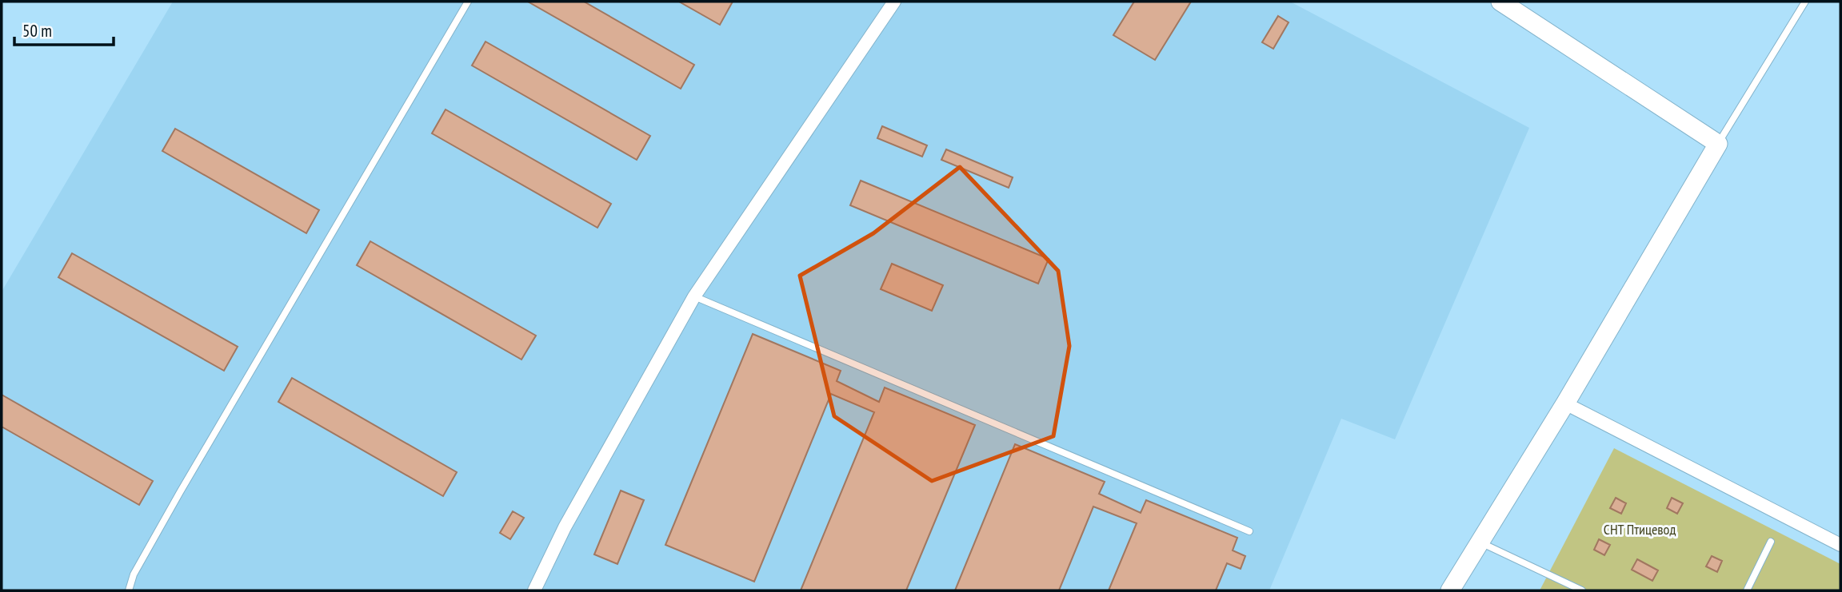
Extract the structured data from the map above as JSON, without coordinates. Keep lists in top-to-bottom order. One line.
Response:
{"parks":["СНТ Птицевод"],"scale_bar":"50 m"}
